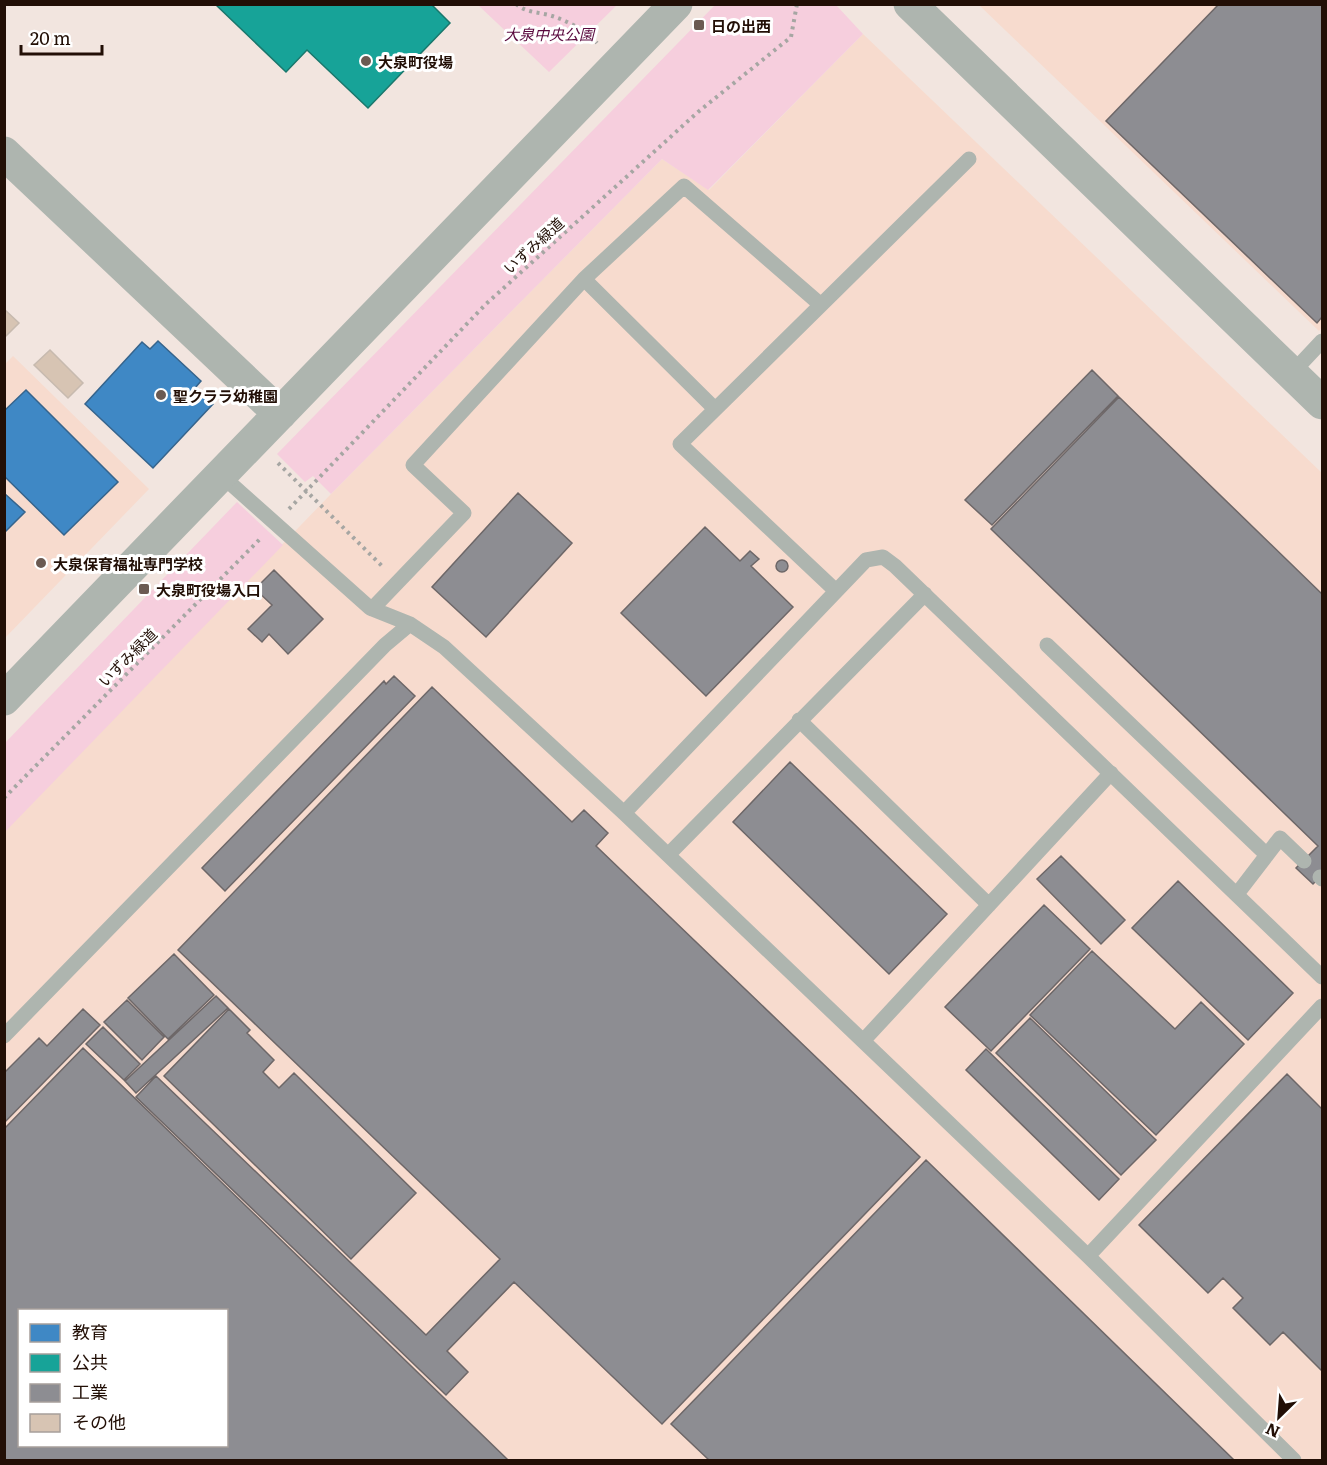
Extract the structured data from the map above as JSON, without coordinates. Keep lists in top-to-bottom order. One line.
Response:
{"streets":{"path":["いずみ緑道"]},"parks":["大泉中央公園"],"places":{"transit":["日の出西","大泉町役場入口"],"other":["大泉町役場","聖クララ幼稚園","大泉保育福祉専門学校"]},"legend":["教育","公共","工業","その他"],"scale_bar":"20 m","north":"bottom left"}
